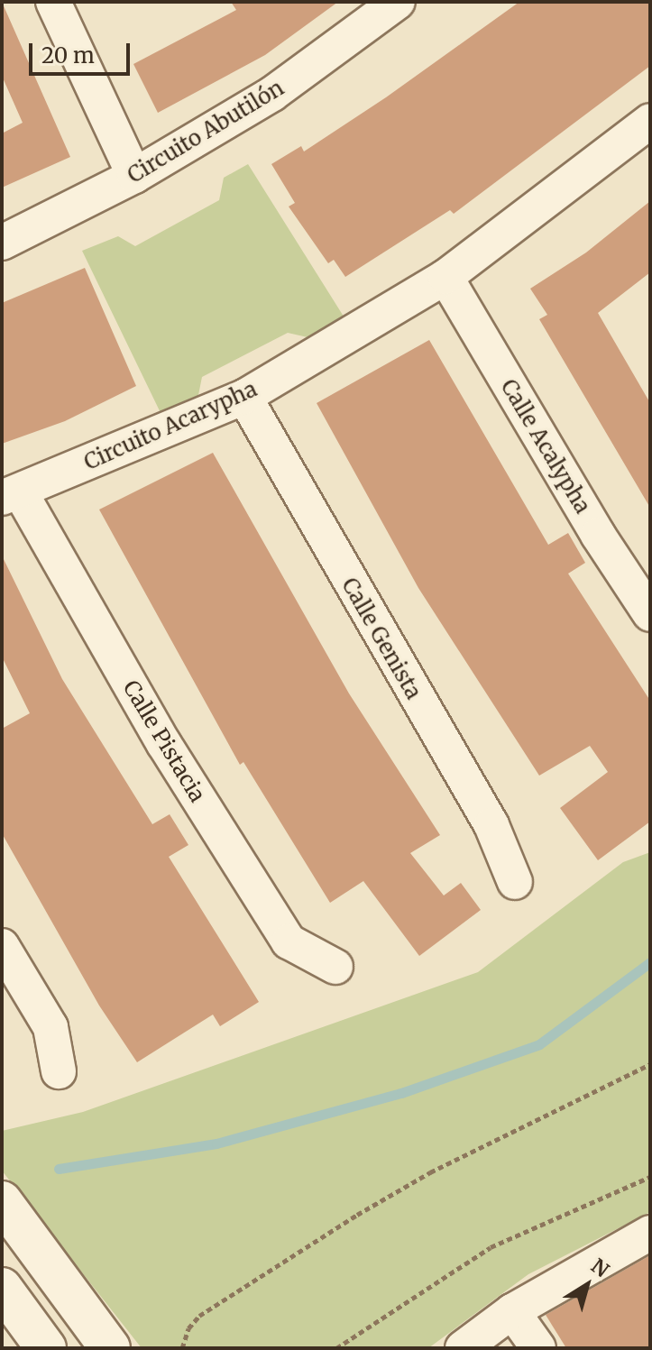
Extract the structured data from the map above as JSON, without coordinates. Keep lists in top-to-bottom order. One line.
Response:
{"streets":{"street":["Circuito Abutilón","Circuito Acarypha","Calle Acalypha","Calle Genista","Calle Pistacia"]},"crossings":[["Circuito Acarypha","Calle Acalypha"],["Circuito Acarypha","Calle Genista"],["Circuito Acarypha","Calle Pistacia"]],"scale_bar":"20 m","north":"top right"}
